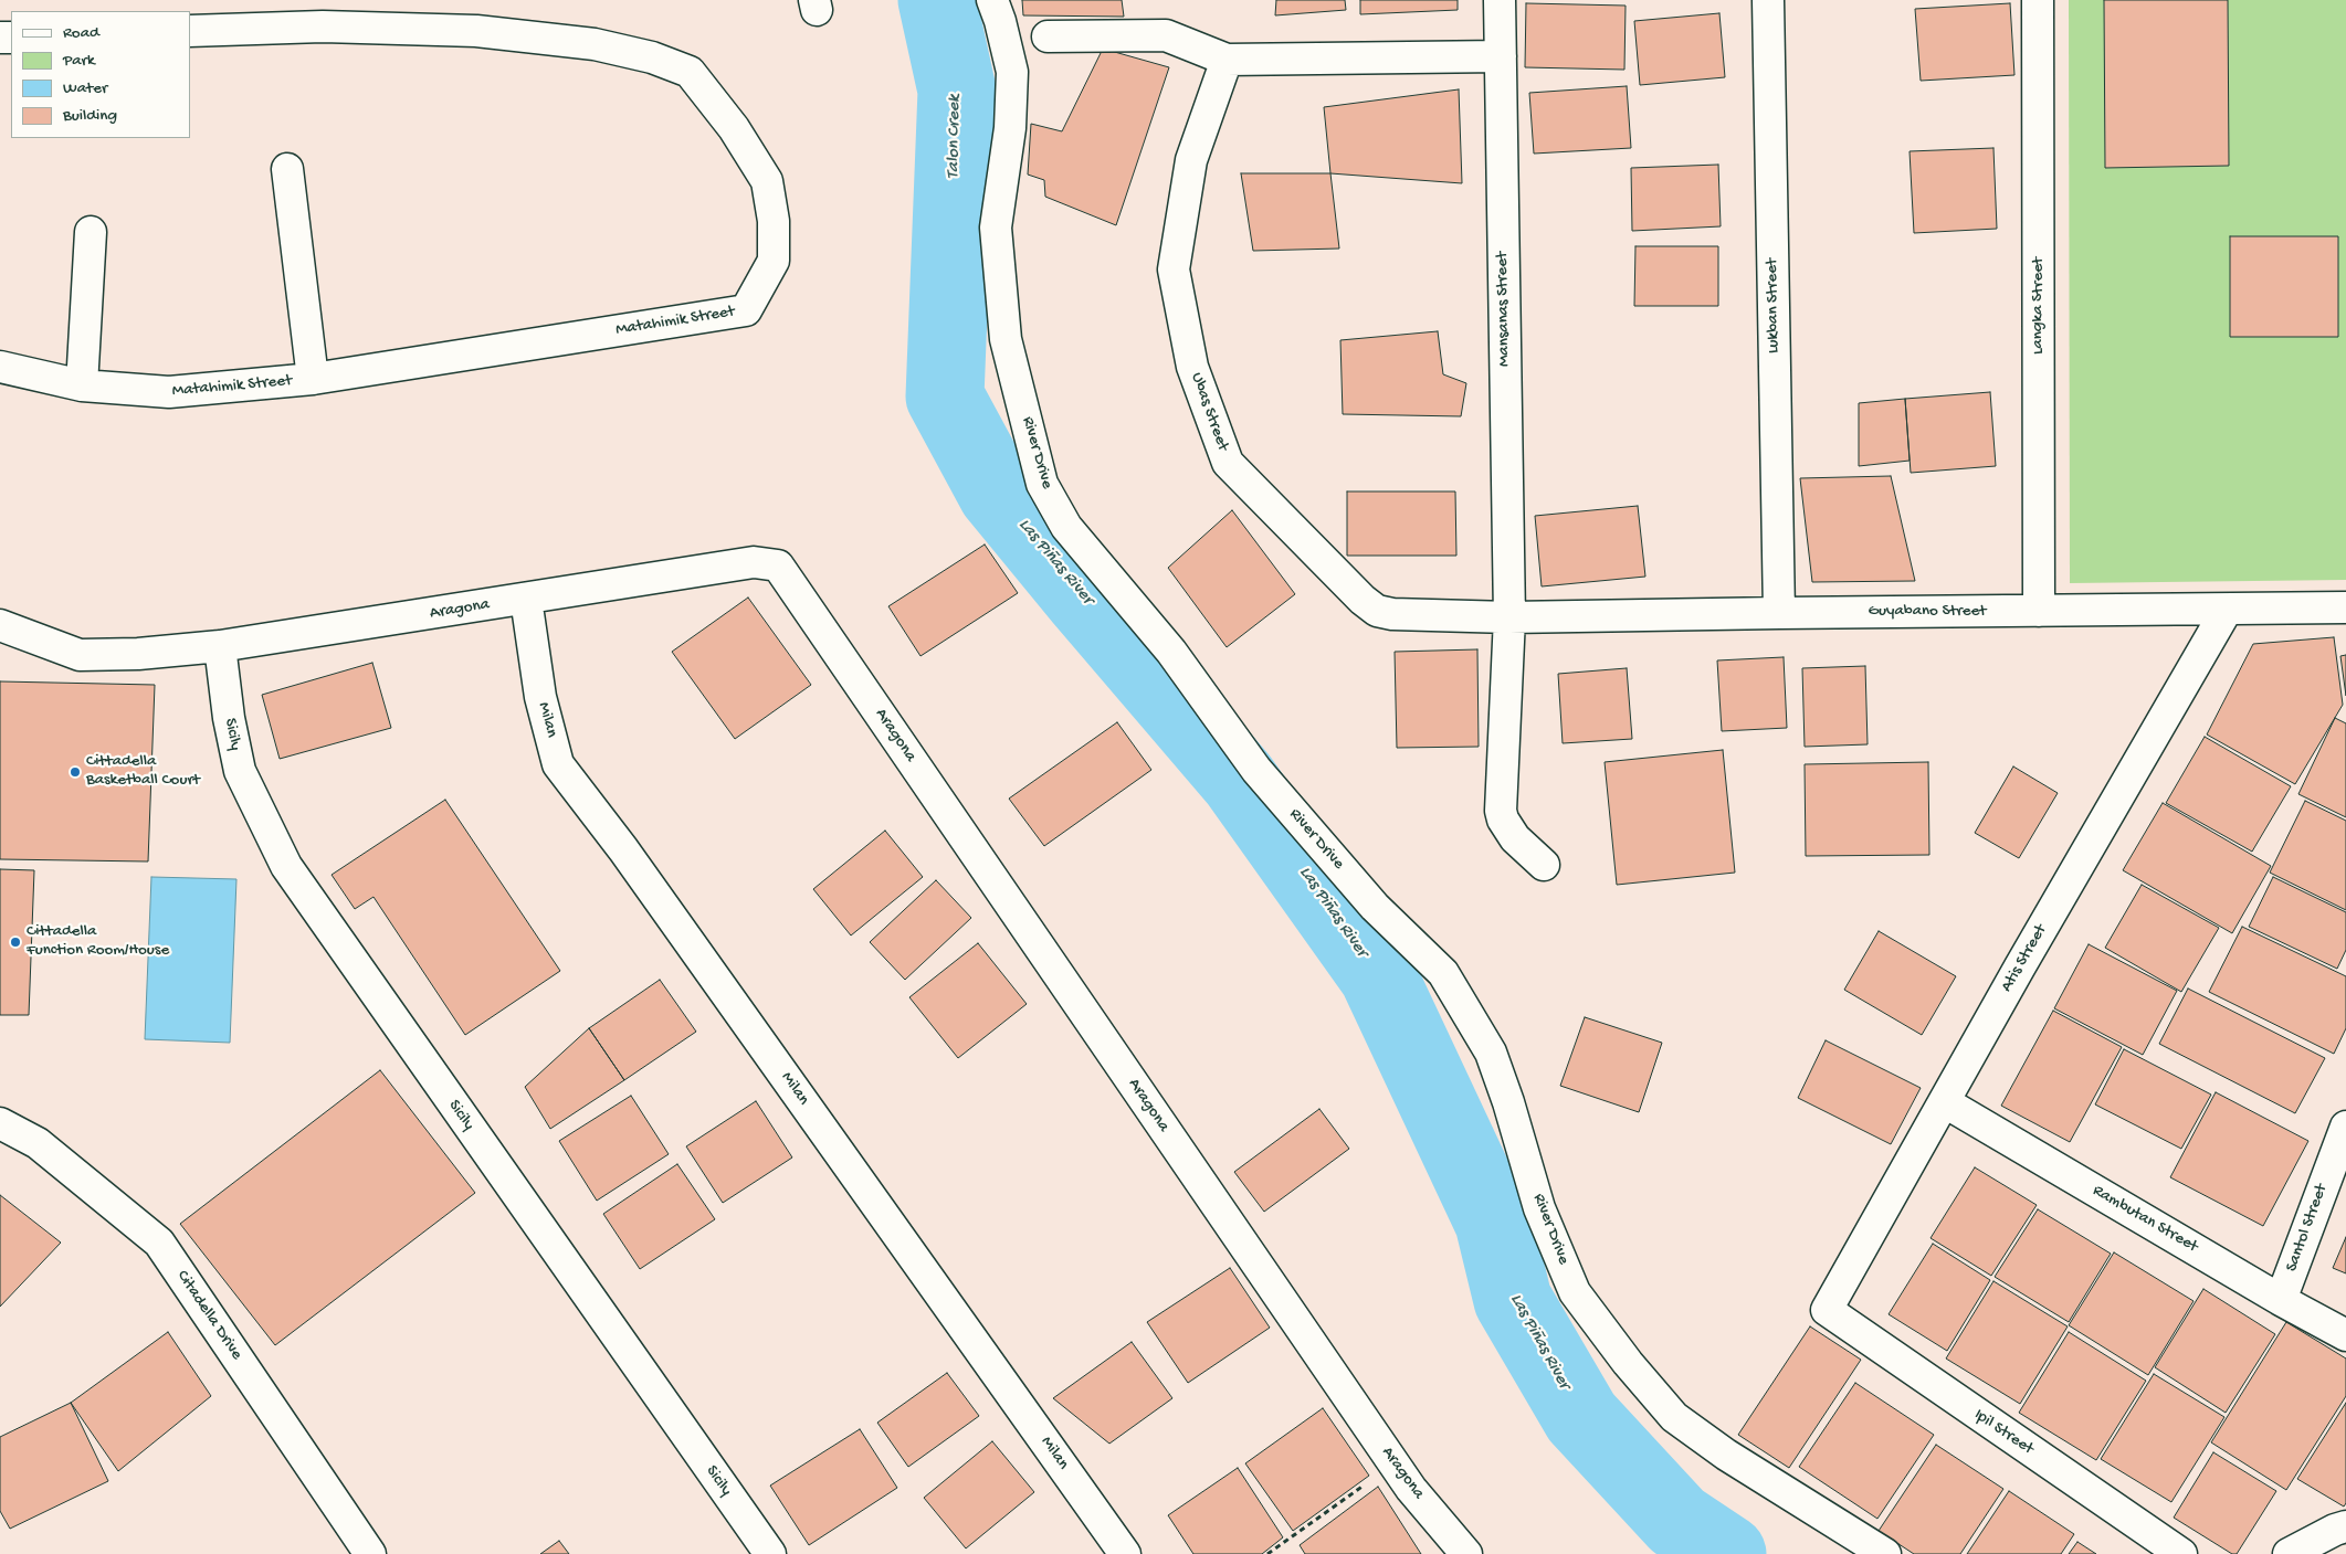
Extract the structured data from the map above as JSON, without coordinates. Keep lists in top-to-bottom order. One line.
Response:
{"streets":{"street":["Lukban Street","Langka Street","Mansanas Street","Matahimik Street","Ubas Street","River Drive","Aragona","Guyabano Street","Milan","Sicily","Atis Street","Rambutan Street","Santol Street","Citadella Drive","Ipil Street"]},"crossings":[["Lukban Street","Guyabano Street"],["Langka Street","Guyabano Street"],["Mansanas Street","Ubas Street"],["Mansanas Street","Guyabano Street"],["Ubas Street","Guyabano Street"],["Aragona","Milan"],["Aragona","Sicily"],["Guyabano Street","Atis Street"],["Atis Street","Rambutan Street"],["Atis Street","Ipil Street"],["Rambutan Street","Santol Street"]],"water":["Talon Creek","Las Piñas River"],"places":["Cittadella Basketball Court","Cittadella Function Room/House"],"legend":["Road","Park","Water","Building"]}
